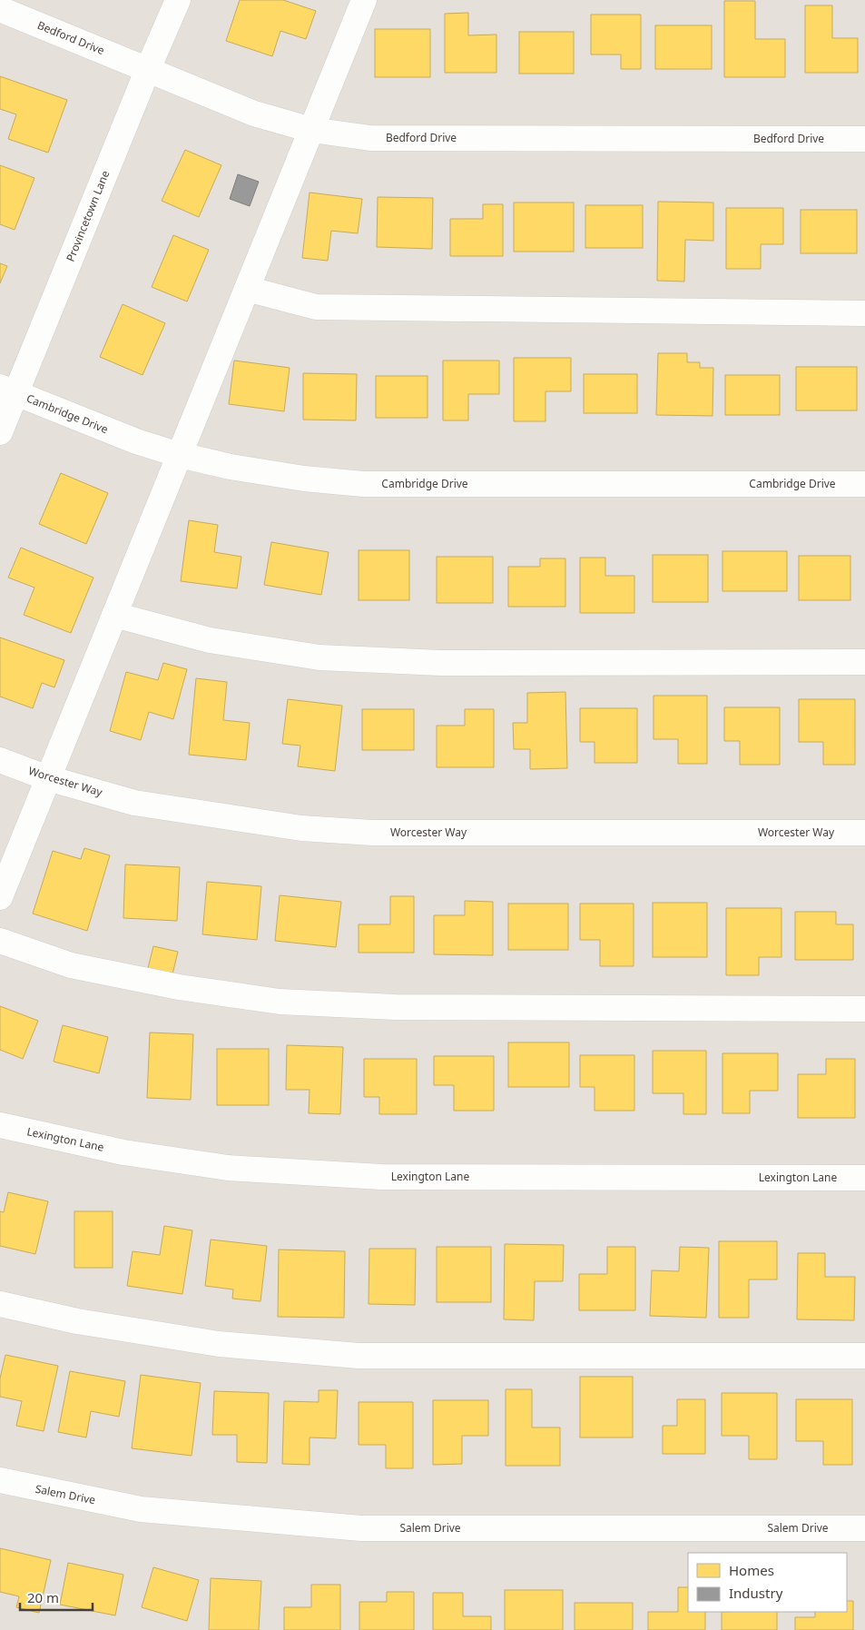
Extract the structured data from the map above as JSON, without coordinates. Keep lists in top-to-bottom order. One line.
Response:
{"streets":{"street":["Bedford Drive","Provincetown Lane","Cambridge Drive","Worcester Way","Lexington Lane","Salem Drive"]},"crossings":[["Bedford Drive","Provincetown Lane"],["Provincetown Lane","Cambridge Drive"]],"legend":["Homes","Industry"],"scale_bar":"20 m"}
